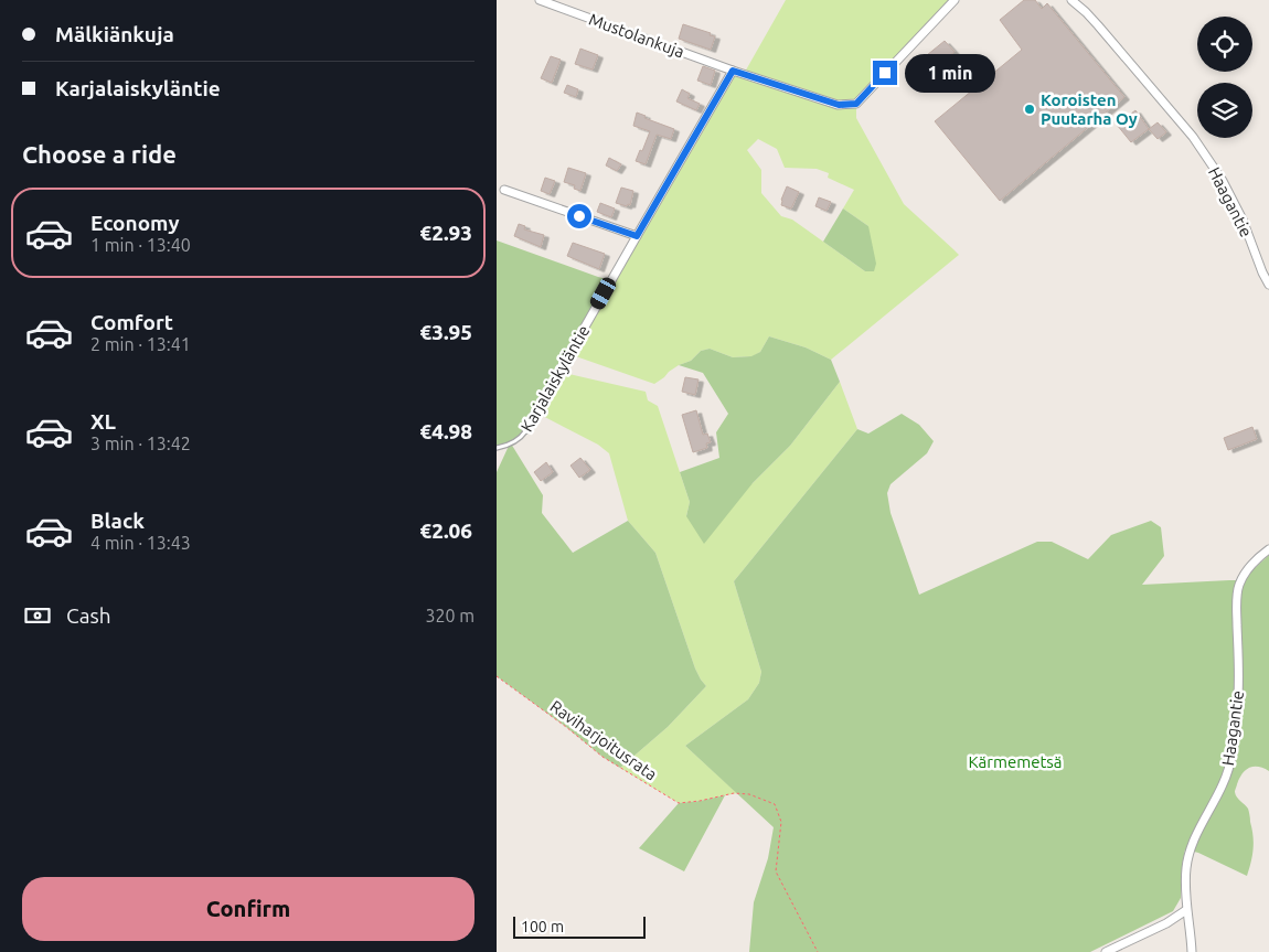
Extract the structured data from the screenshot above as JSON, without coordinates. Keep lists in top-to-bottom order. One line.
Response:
{"streets":{"street":["Mustolankuja","Haagantie","Karjalaiskyläntie"],"path":["Raviharjoitusrata"]},"crossings":[["Mustolankuja","Karjalaiskyläntie"]],"parks":["Kärmemetsä"],"places":["Koroisten Puutarha Oy"],"scale_bar":"100 m","page":{"banner":["Mälkiänkuja","Karjalaiskyläntie"],"bubble":"1 min","heading":"Choose a ride","list":[{"name":"Economy","note":"1 min · 13:40","value":"€2.93"},{"name":"Comfort","note":"2 min · 13:41","value":"€3.95"},{"name":"XL","note":"3 min · 13:42","value":"€4.98"},{"name":"Black","note":"4 min · 13:43","value":"€2.06"}],"pay":["Cash","320 m"],"buttons":"Confirm","scale":"100 m"}}
